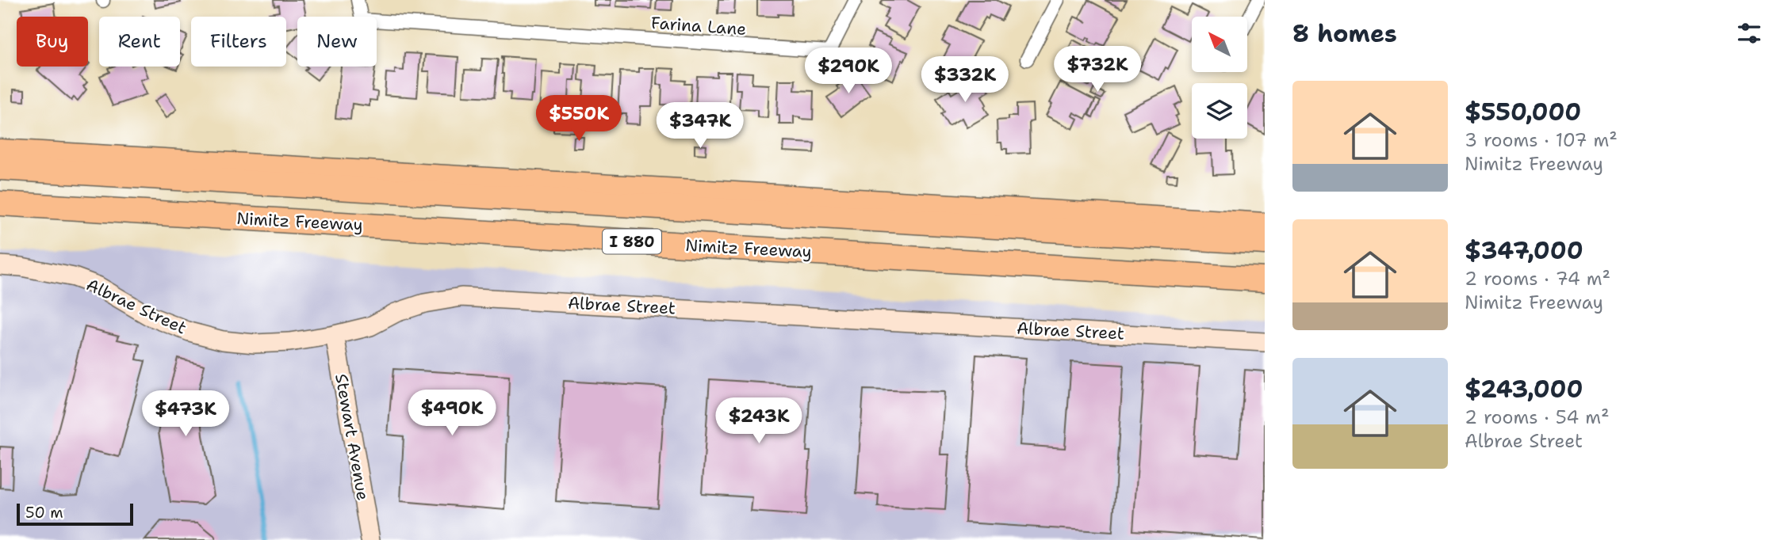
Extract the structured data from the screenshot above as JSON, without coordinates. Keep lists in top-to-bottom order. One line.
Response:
{"streets":{"highway":["Nimitz Freeway","I 880"],"street":["Farina Lane","Albrae Street","Stewart Avenue"]},"crossings":[["Albrae Street","Stewart Avenue"]],"scale_bar":"50 m","north":"top left","page":{"heading":"8 homes","chip":["Buy","Rent","Filters","New"],"price":["$732K","$290K","$332K","$550K","$347K","$490K","$473K","$243K"],"list":[{"name":"$550,000","note":"3 rooms · 107 m² · Nimitz Freeway"},{"name":"$347,000","note":"2 rooms · 74 m² · Nimitz Freeway"},{"name":"$243,000","note":"2 rooms · 54 m² · Albrae Street"}],"scale":"50 m"}}
